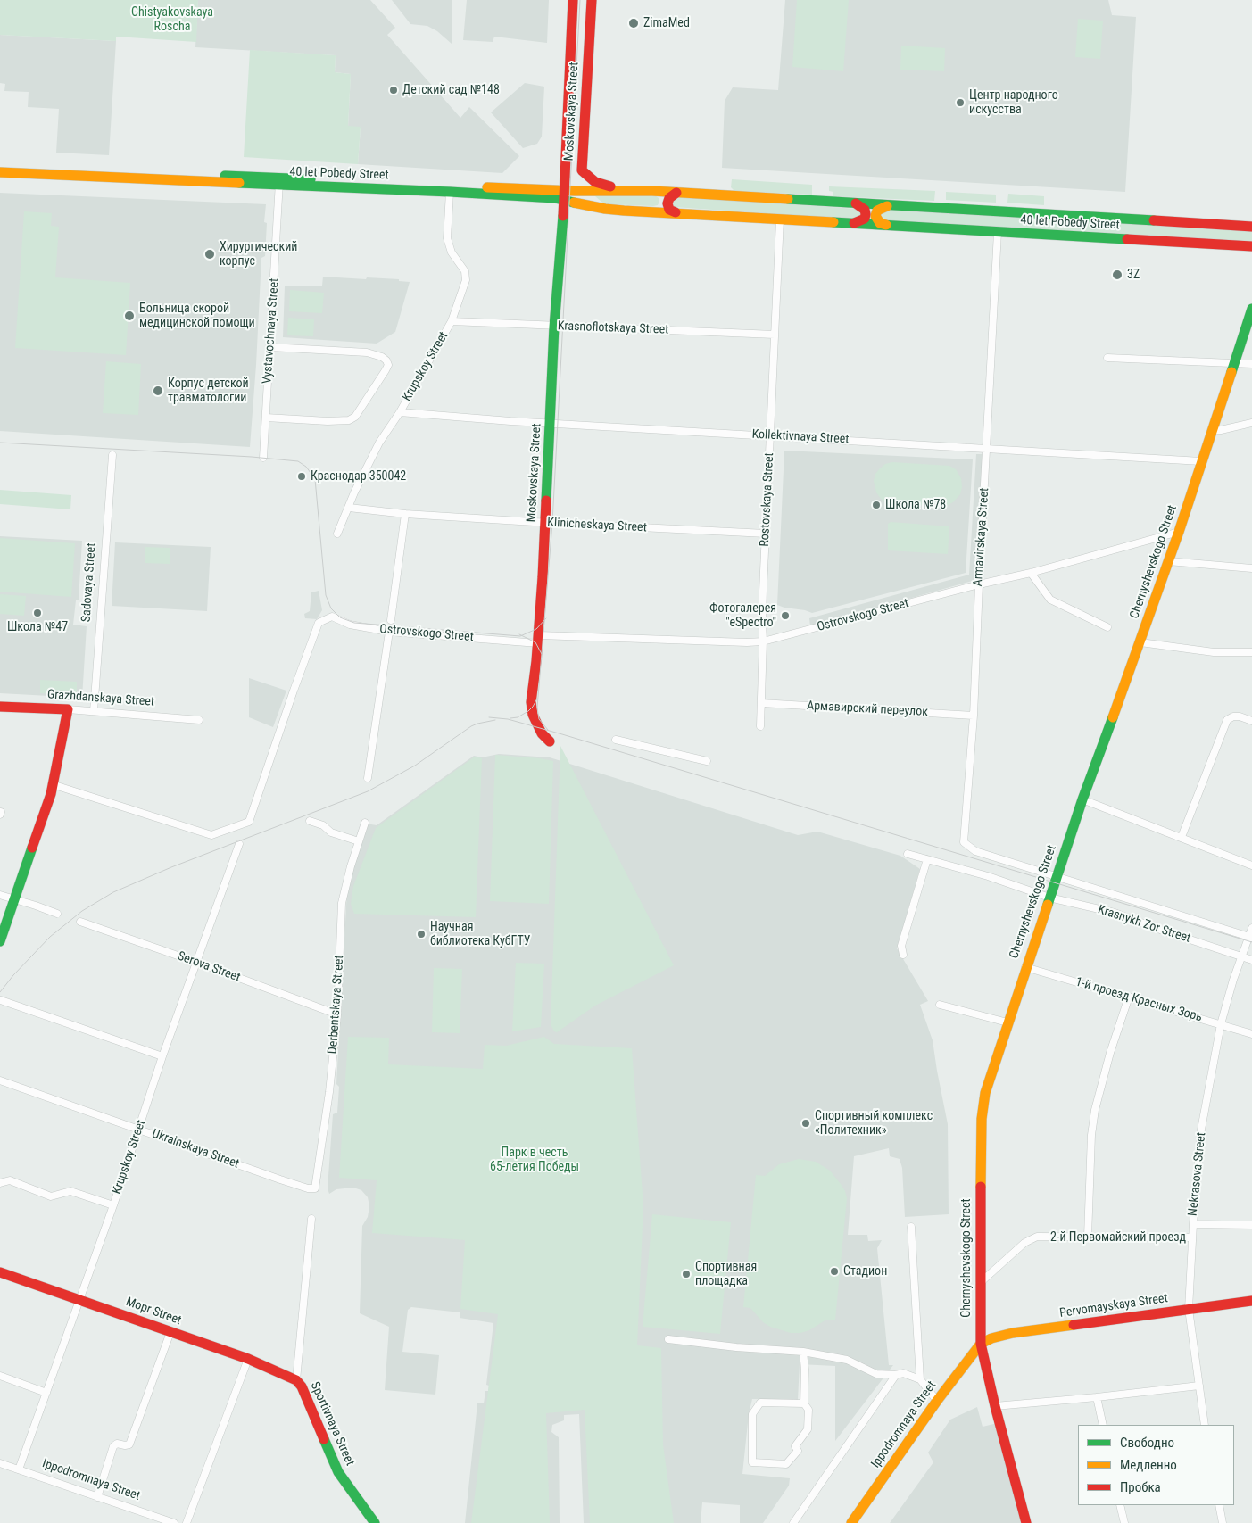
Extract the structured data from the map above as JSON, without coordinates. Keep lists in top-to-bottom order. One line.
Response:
{"streets":{"main road":["Moskovskaya Street","40 let Pobedy Street","Chernyshevskogo Street","Grazhdanskaya Street","Pervomayskaya Street","Mopr Street","Sportivnaya Street","Ippodromnaya Street"],"street":["Krasnoflotskaya Street","Vystavochnaya Street","Krupskoy Street","Kollektivnaya Street","Rostovskaya Street","Klinicheskaya Street","Armavirskaya Street","Sadovaya Street","Ostrovskogo Street","Армавирский переулок","Krasnykh Zor Street","Serova Street","1-й проезд Красных Зорь","Derbentskaya Street","Ukrainskaya Street","Nekrasova Street","2-й Первомайский проезд"]},"crossings":[["Moskovskaya Street","40 let Pobedy Street"],["Moskovskaya Street","Krasnoflotskaya Street"],["Moskovskaya Street","Kollektivnaya Street"],["Moskovskaya Street","Klinicheskaya Street"],["Moskovskaya Street","Ostrovskogo Street"],["40 let Pobedy Street","Vystavochnaya Street"],["40 let Pobedy Street","Krupskoy Street"],["40 let Pobedy Street","Rostovskaya Street"],["40 let Pobedy Street","Armavirskaya Street"],["Krasnoflotskaya Street","Krupskoy Street"],["Krasnoflotskaya Street","Rostovskaya Street"],["Krupskoy Street","Kollektivnaya Street"],["Krupskoy Street","Klinicheskaya Street"],["Krupskoy Street","Serova Street"],["Krupskoy Street","Ukrainskaya Street"],["Krupskoy Street","Mopr Street"],["Krupskoy Street","Ippodromnaya Street"],["Kollektivnaya Street","Rostovskaya Street"],["Kollektivnaya Street","Armavirskaya Street"],["Kollektivnaya Street","Chernyshevskogo Street"],["Rostovskaya Street","Klinicheskaya Street"],["Rostovskaya Street","Ostrovskogo Street"],["Rostovskaya Street","Армавирский переулок"],["Armavirskaya Street","Chernyshevskogo Street"],["Armavirskaya Street","Ostrovskogo Street"],["Armavirskaya Street","Армавирский переулок"],["Chernyshevskogo Street","Ostrovskogo Street"],["Chernyshevskogo Street","Krasnykh Zor Street"],["Chernyshevskogo Street","1-й проезд Красных Зорь"],["Chernyshevskogo Street","2-й Первомайский проезд"],["Chernyshevskogo Street","Pervomayskaya Street"],["Chernyshevskogo Street","Ippodromnaya Street"],["Sadovaya Street","Grazhdanskaya Street"],["Krasnykh Zor Street","Nekrasova Street"],["Serova Street","Derbentskaya Street"],["1-й проезд Красных Зорь","Nekrasova Street"],["Derbentskaya Street","Ukrainskaya Street"],["Nekrasova Street","2-й Первомайский проезд"],["Nekrasova Street","Pervomayskaya Street"],["Pervomayskaya Street","Ippodromnaya Street"],["Mopr Street","Sportivnaya Street"]],"parks":["Chistyakovskaya Roscha","Парк в честь 65-летия Победы"],"places":["ZimaMed","Детский сад №148","Центр народного искусства","Хирургический корпус","3Z","Больница скорой медицинской помощи","Корпус детской травматологии","Краснодар 350042","Школа №78","Школа №47","Фотогалерея \"eSpectro\"","Научная библиотека КубГТУ","Спортивный комплекс «Политехник»","Стадион","Спортивная площадка"],"legend":["Свободно","Медленно","Пробка"]}
